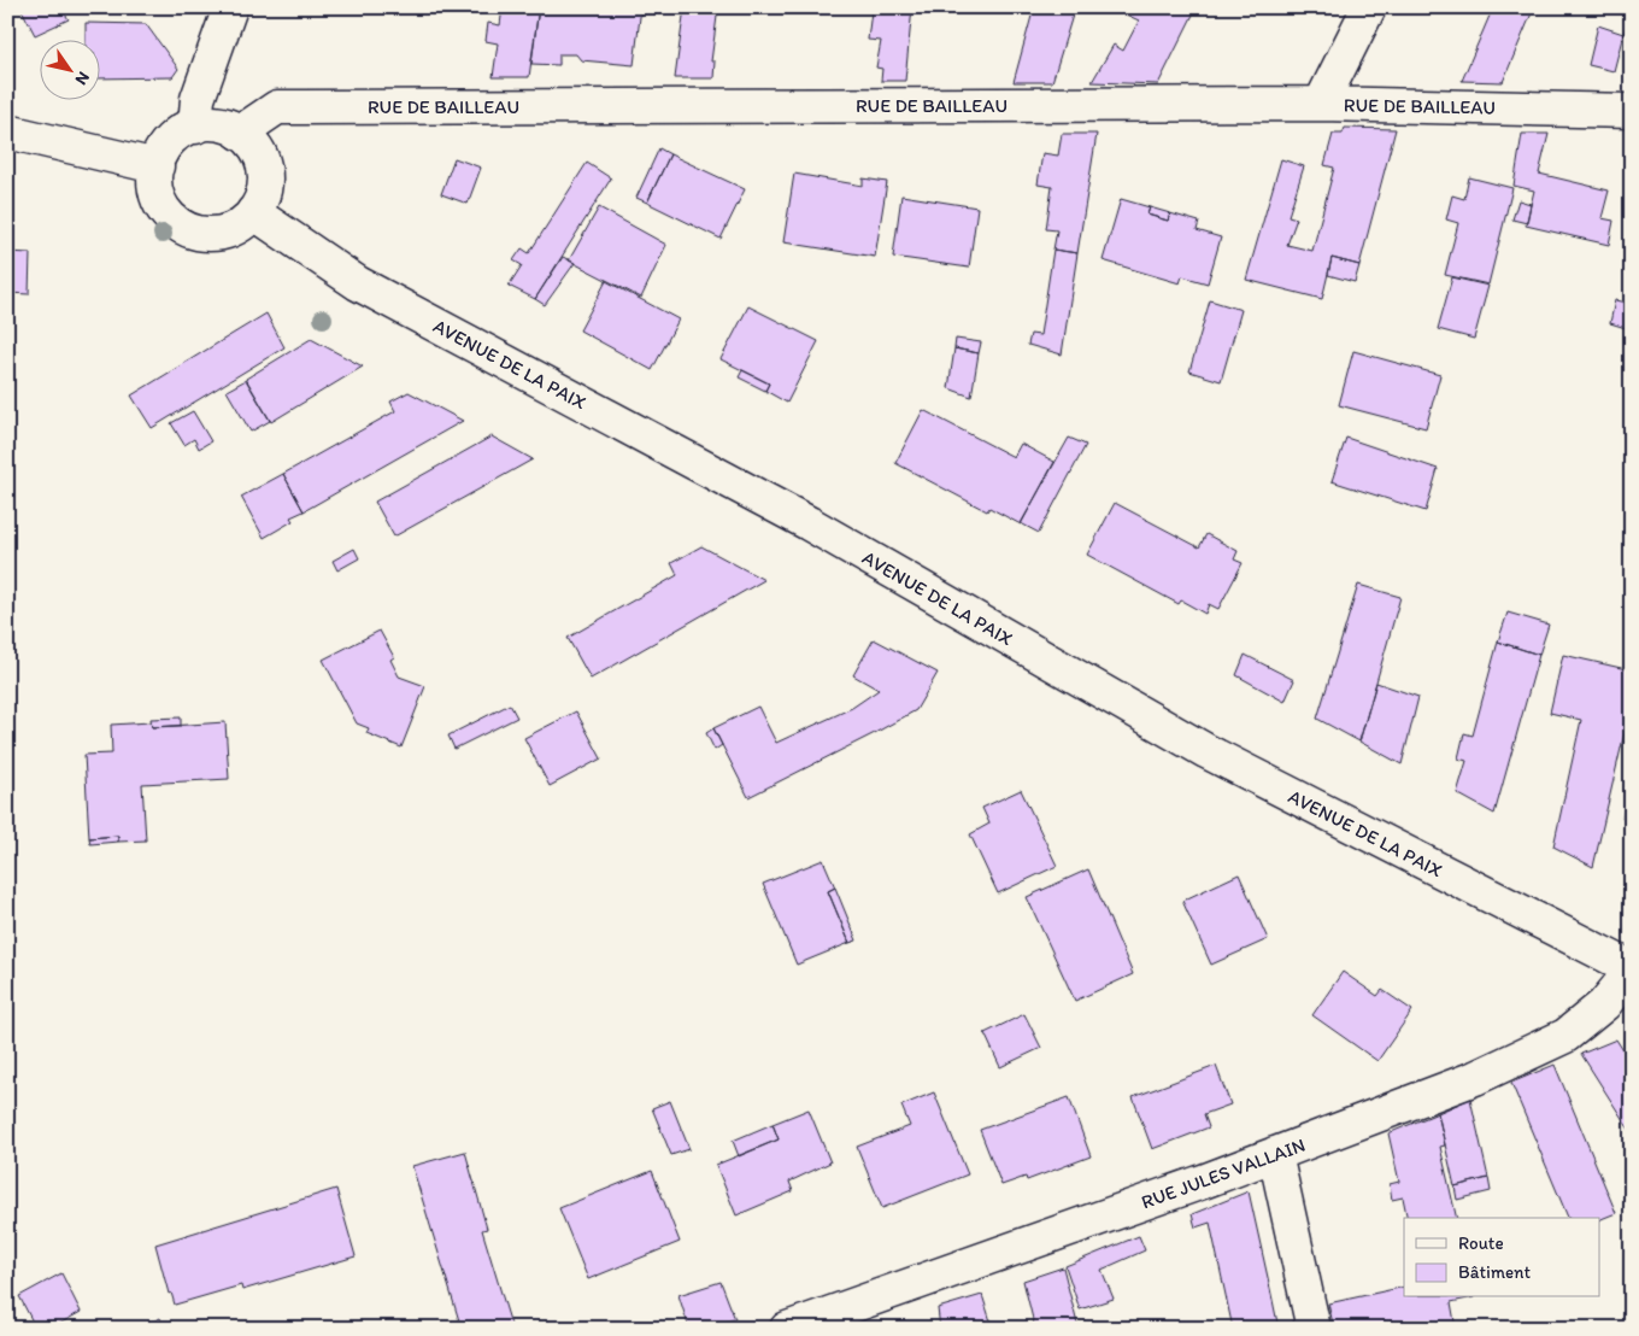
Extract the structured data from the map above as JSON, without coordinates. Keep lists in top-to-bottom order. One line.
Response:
{"streets":{"street":["RUE DE BAILLEAU","AVENUE DE LA PAIX","RUE JULES VALLAIN"]},"crossings":[["RUE DE BAILLEAU","AVENUE DE LA PAIX"],["AVENUE DE LA PAIX","RUE JULES VALLAIN"]],"legend":["Route","Bâtiment"],"north":"bottom right"}
